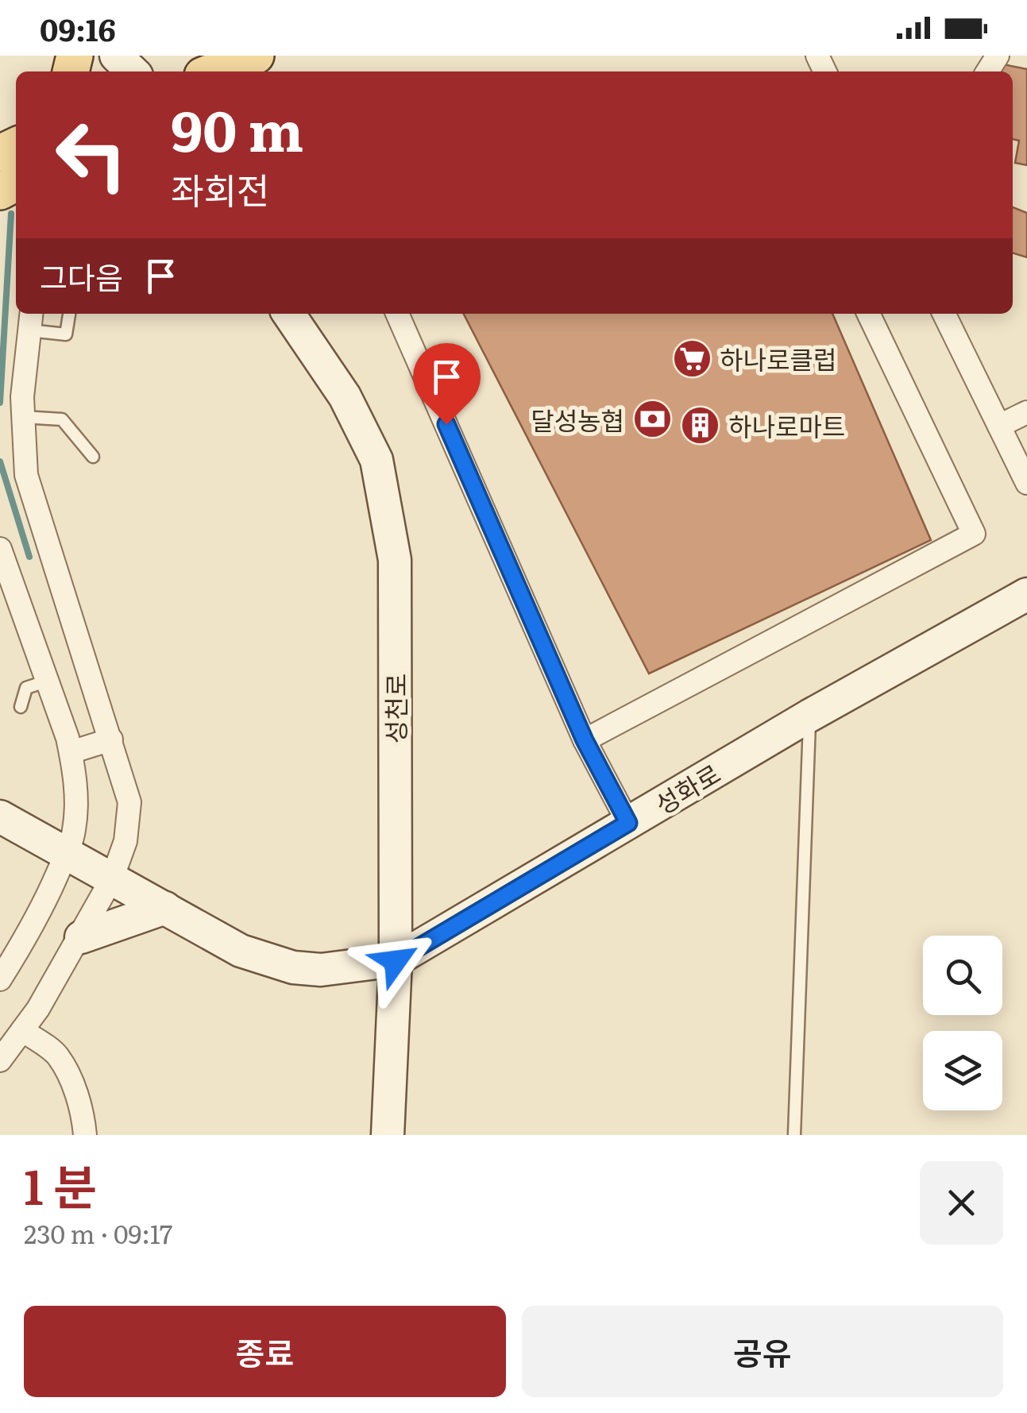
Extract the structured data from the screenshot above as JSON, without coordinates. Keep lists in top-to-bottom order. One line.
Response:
{"streets":{"main road":["성천로","성화로"]},"crossings":[["성천로","성화로"]],"places":{"supermarket":["하나로클럽"],"bank":["달성농협"],"building":["하나로마트"]},"page":{"status":"09:16","turn":["90 m","좌회전"],"then":"그다음","heading":["1 분","230 m · 09:17"],"buttons":["종료","공유"]}}
